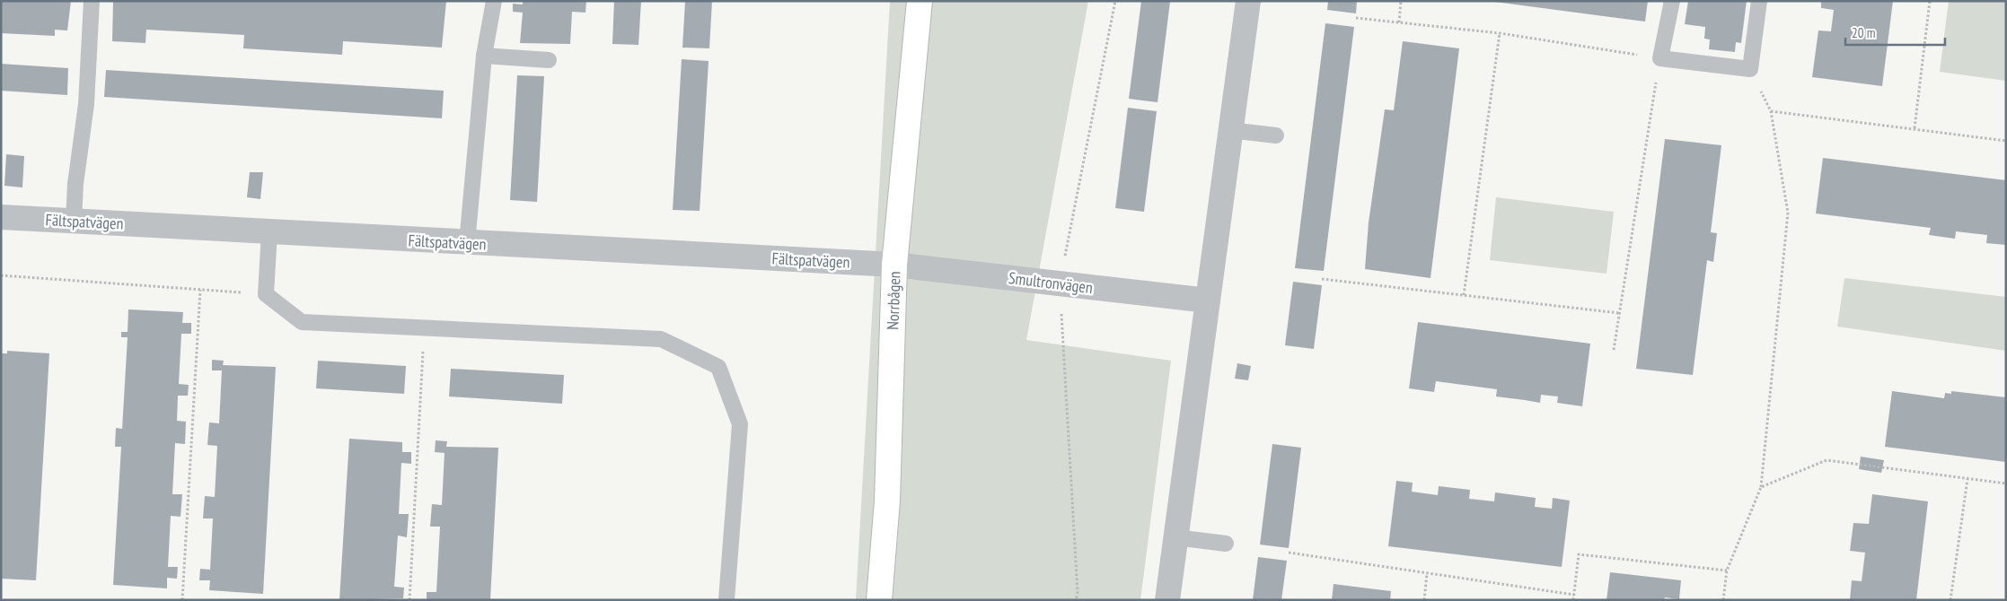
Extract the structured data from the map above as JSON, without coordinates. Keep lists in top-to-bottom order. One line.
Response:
{"streets":{"street":["Fältspatvägen","Smultronvägen","Norrbågen"]},"crossings":[["Fältspatvägen","Smultronvägen"],["Fältspatvägen","Norrbågen"],["Smultronvägen","Norrbågen"]],"scale_bar":"20 m"}
